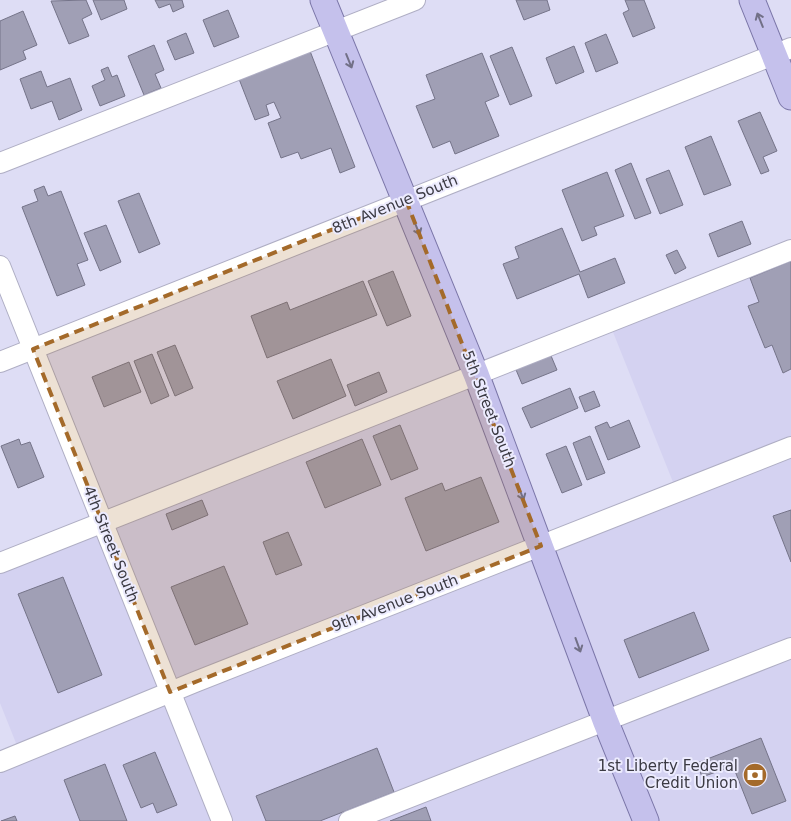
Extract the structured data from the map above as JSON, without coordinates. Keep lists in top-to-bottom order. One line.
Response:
{"streets":{"main road":["5th Street South"],"street":["8th Avenue South","4th Street South","9th Avenue South"]},"crossings":[["8th Avenue South","5th Street South"],["8th Avenue South","4th Street South"],["5th Street South","9th Avenue South"],["4th Street South","9th Avenue South"]],"one_way":["5th Street South"],"places":{"bank":["1st Liberty Federal Credit Union"]}}
